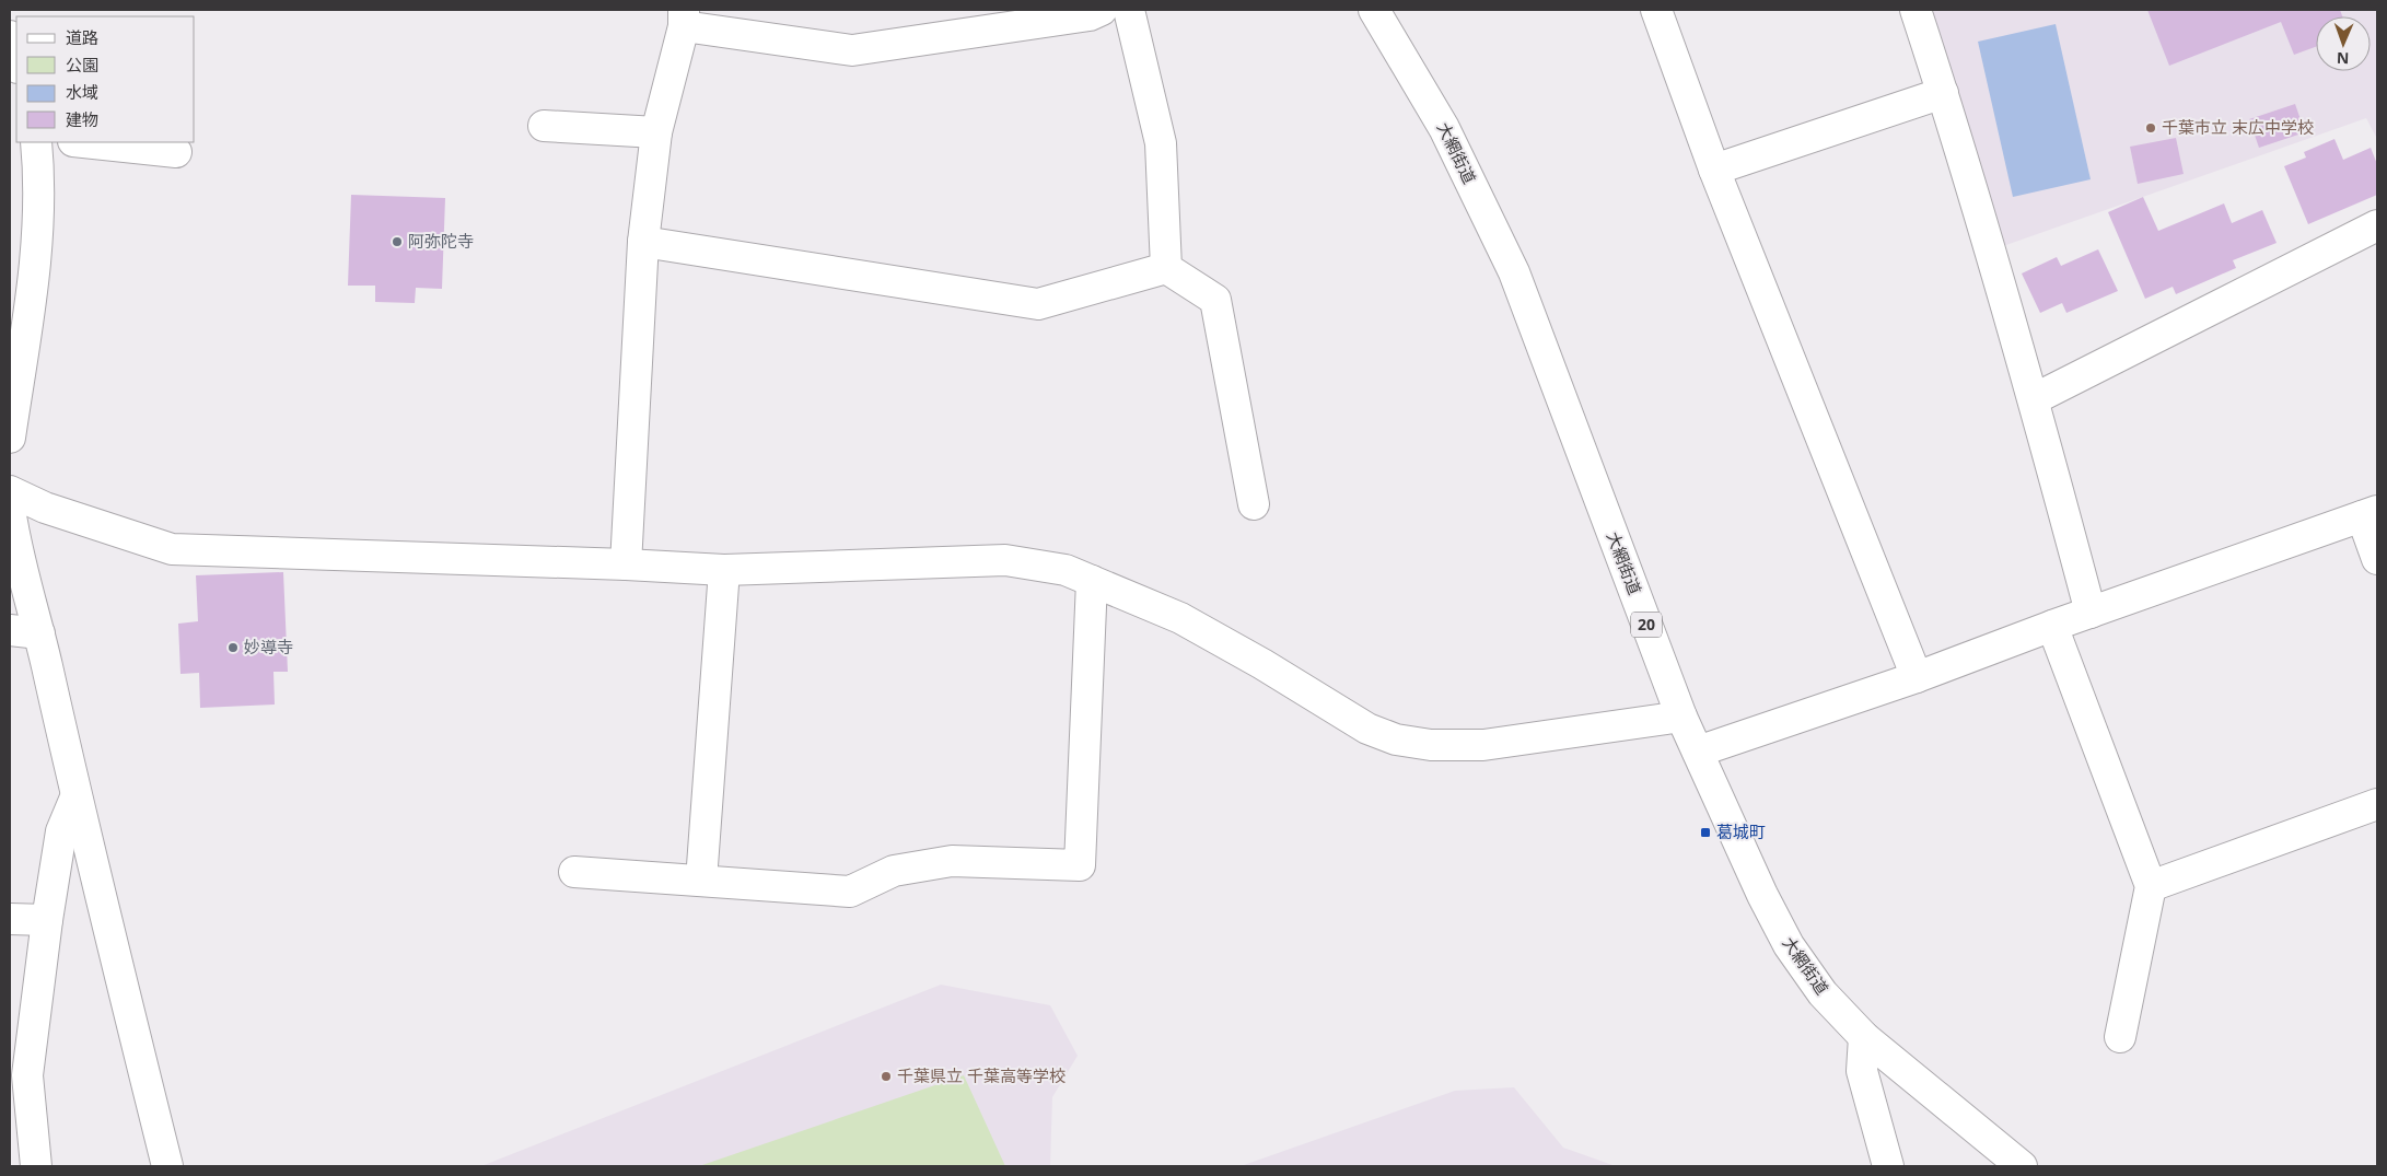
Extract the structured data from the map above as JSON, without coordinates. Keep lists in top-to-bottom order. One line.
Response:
{"streets":{"street":["大網街道","20"]},"places":{"other":["千葉市立 末広中学校","阿弥陀寺","妙導寺","千葉県立 千葉高等学校"],"transit":["葛城町"]},"legend":["道路","公園","水域","建物"],"north":"bottom"}
